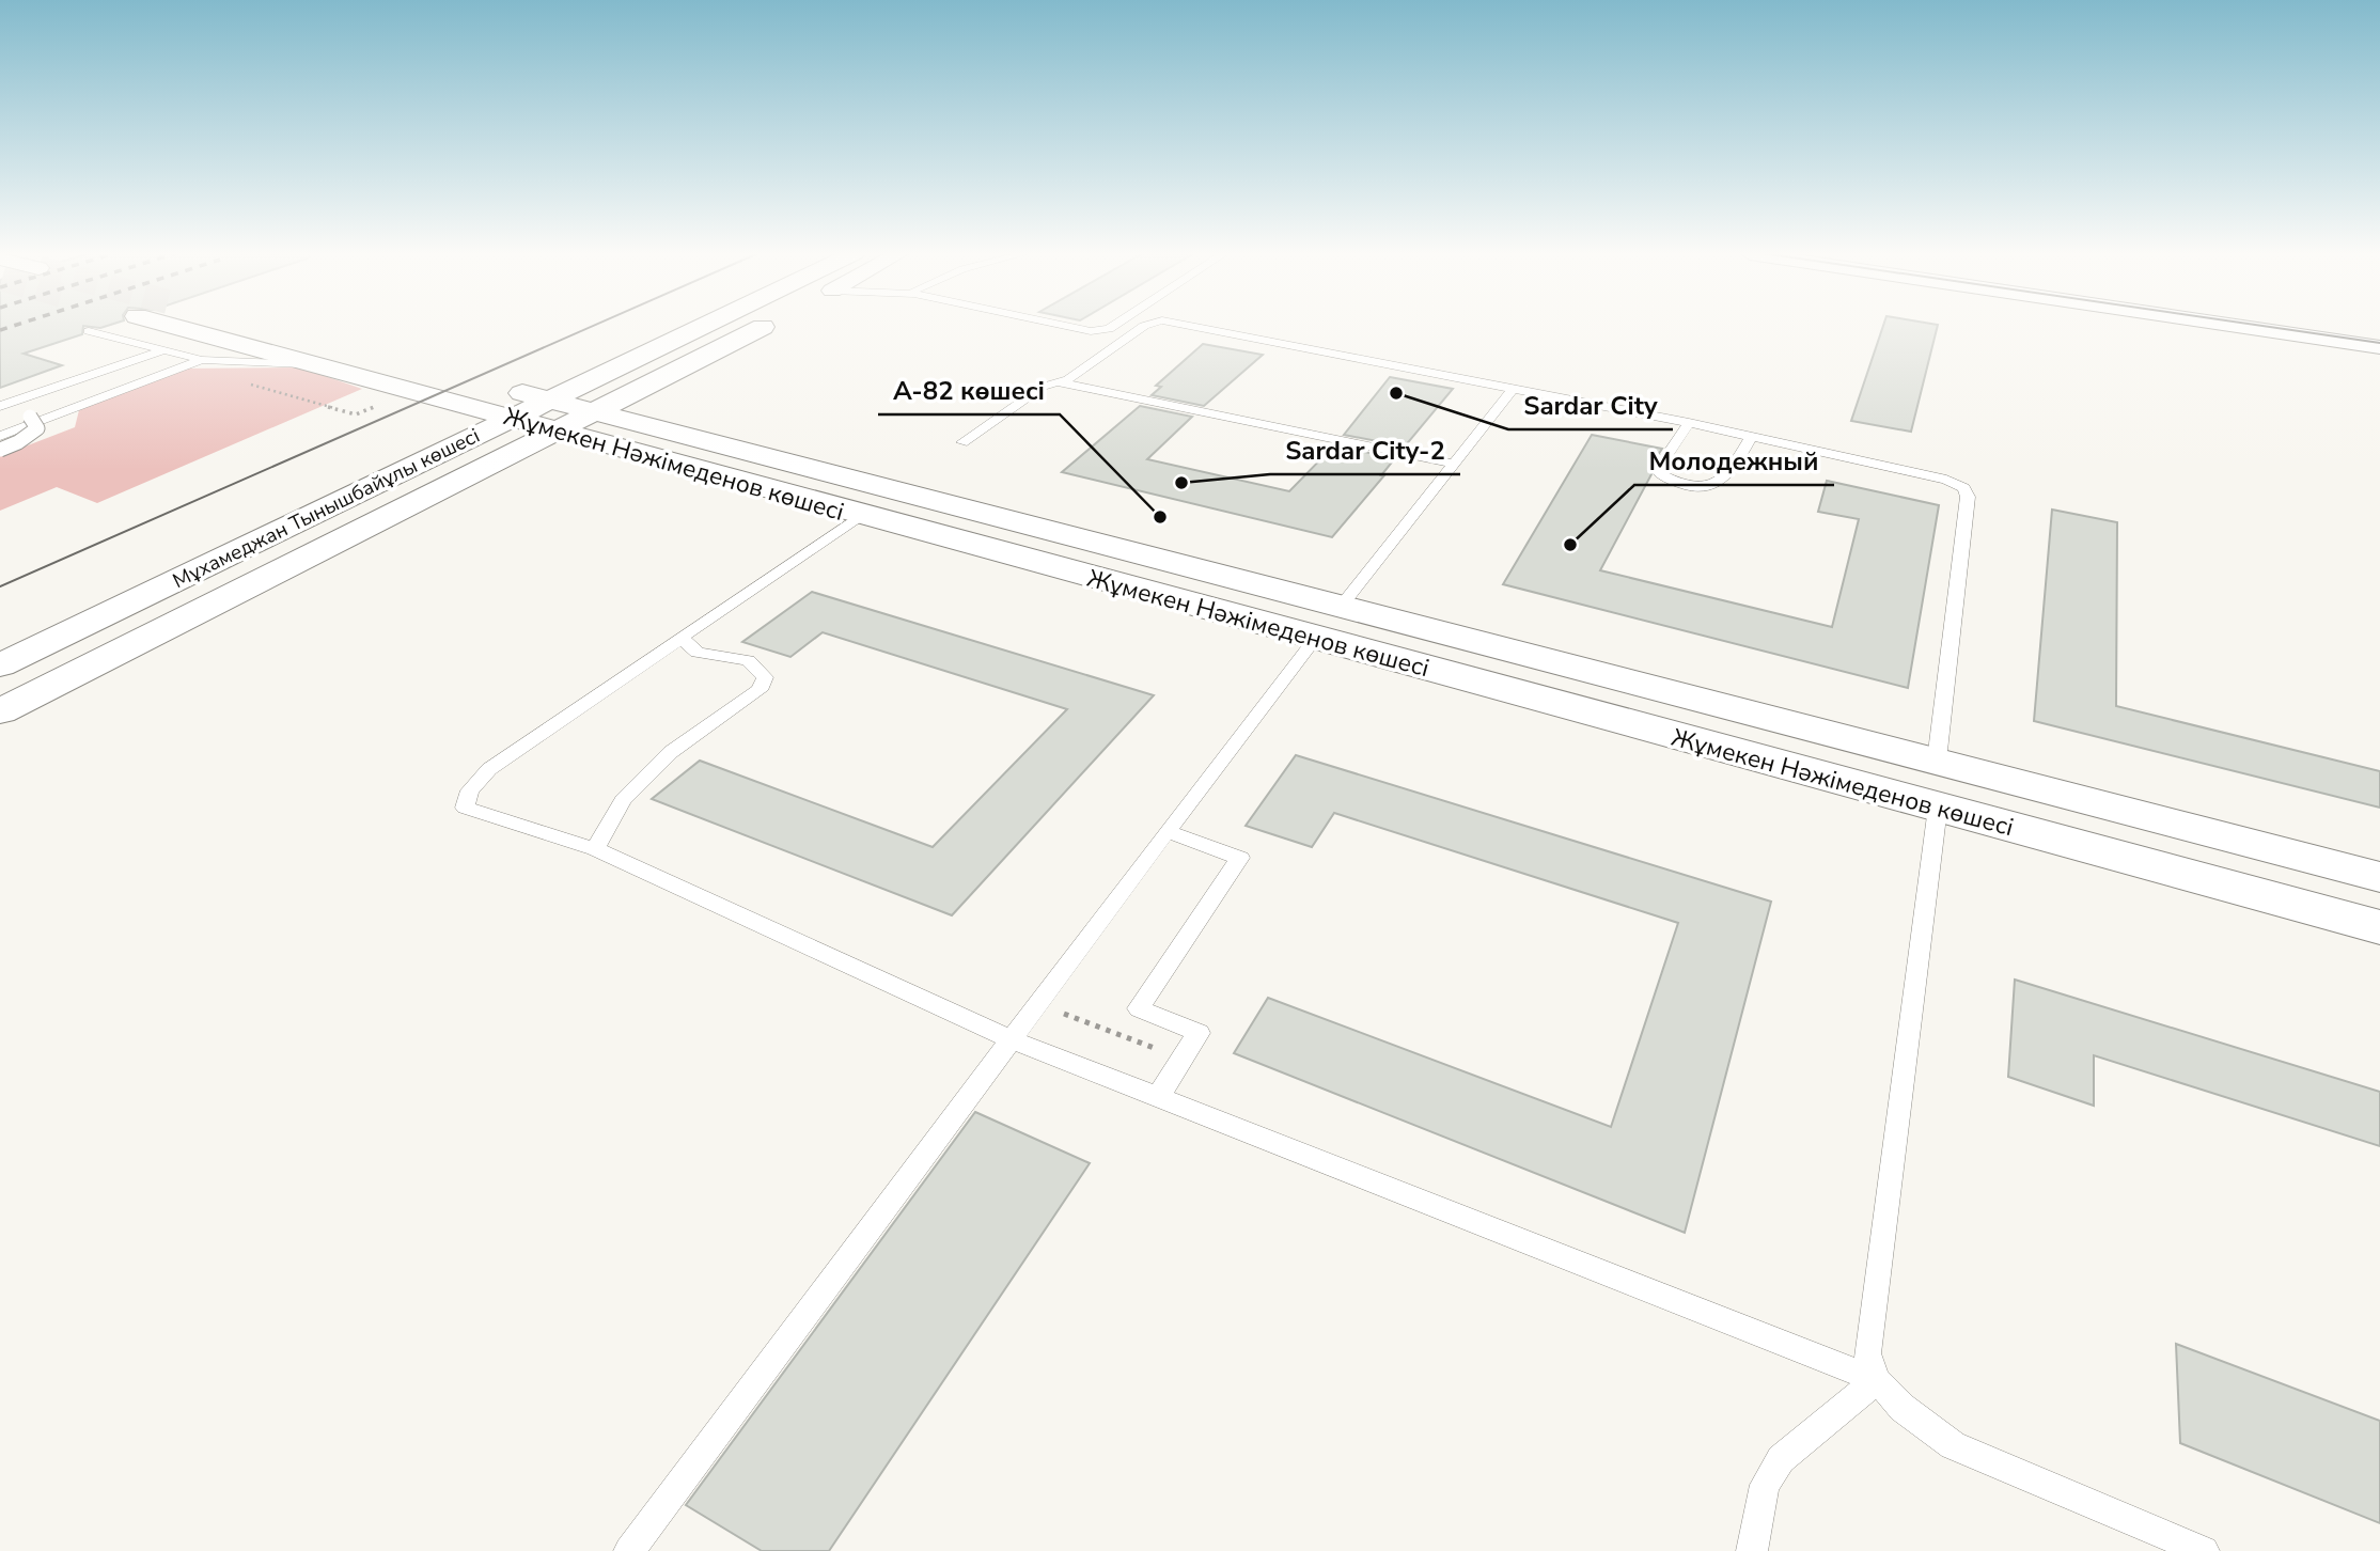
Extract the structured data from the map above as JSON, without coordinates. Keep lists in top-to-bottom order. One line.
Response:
{"streets":{"main road":["Жұмекен Нәжімеденов көшесі","Мұхамеджан Тынышбайұлы көшесі"]},"crossings":[["Жұмекен Нәжімеденов көшесі","Мұхамеджан Тынышбайұлы көшесі"]],"places":["Sardar City","Sardar City-2","A-82 көшесі","Молодежный"]}
